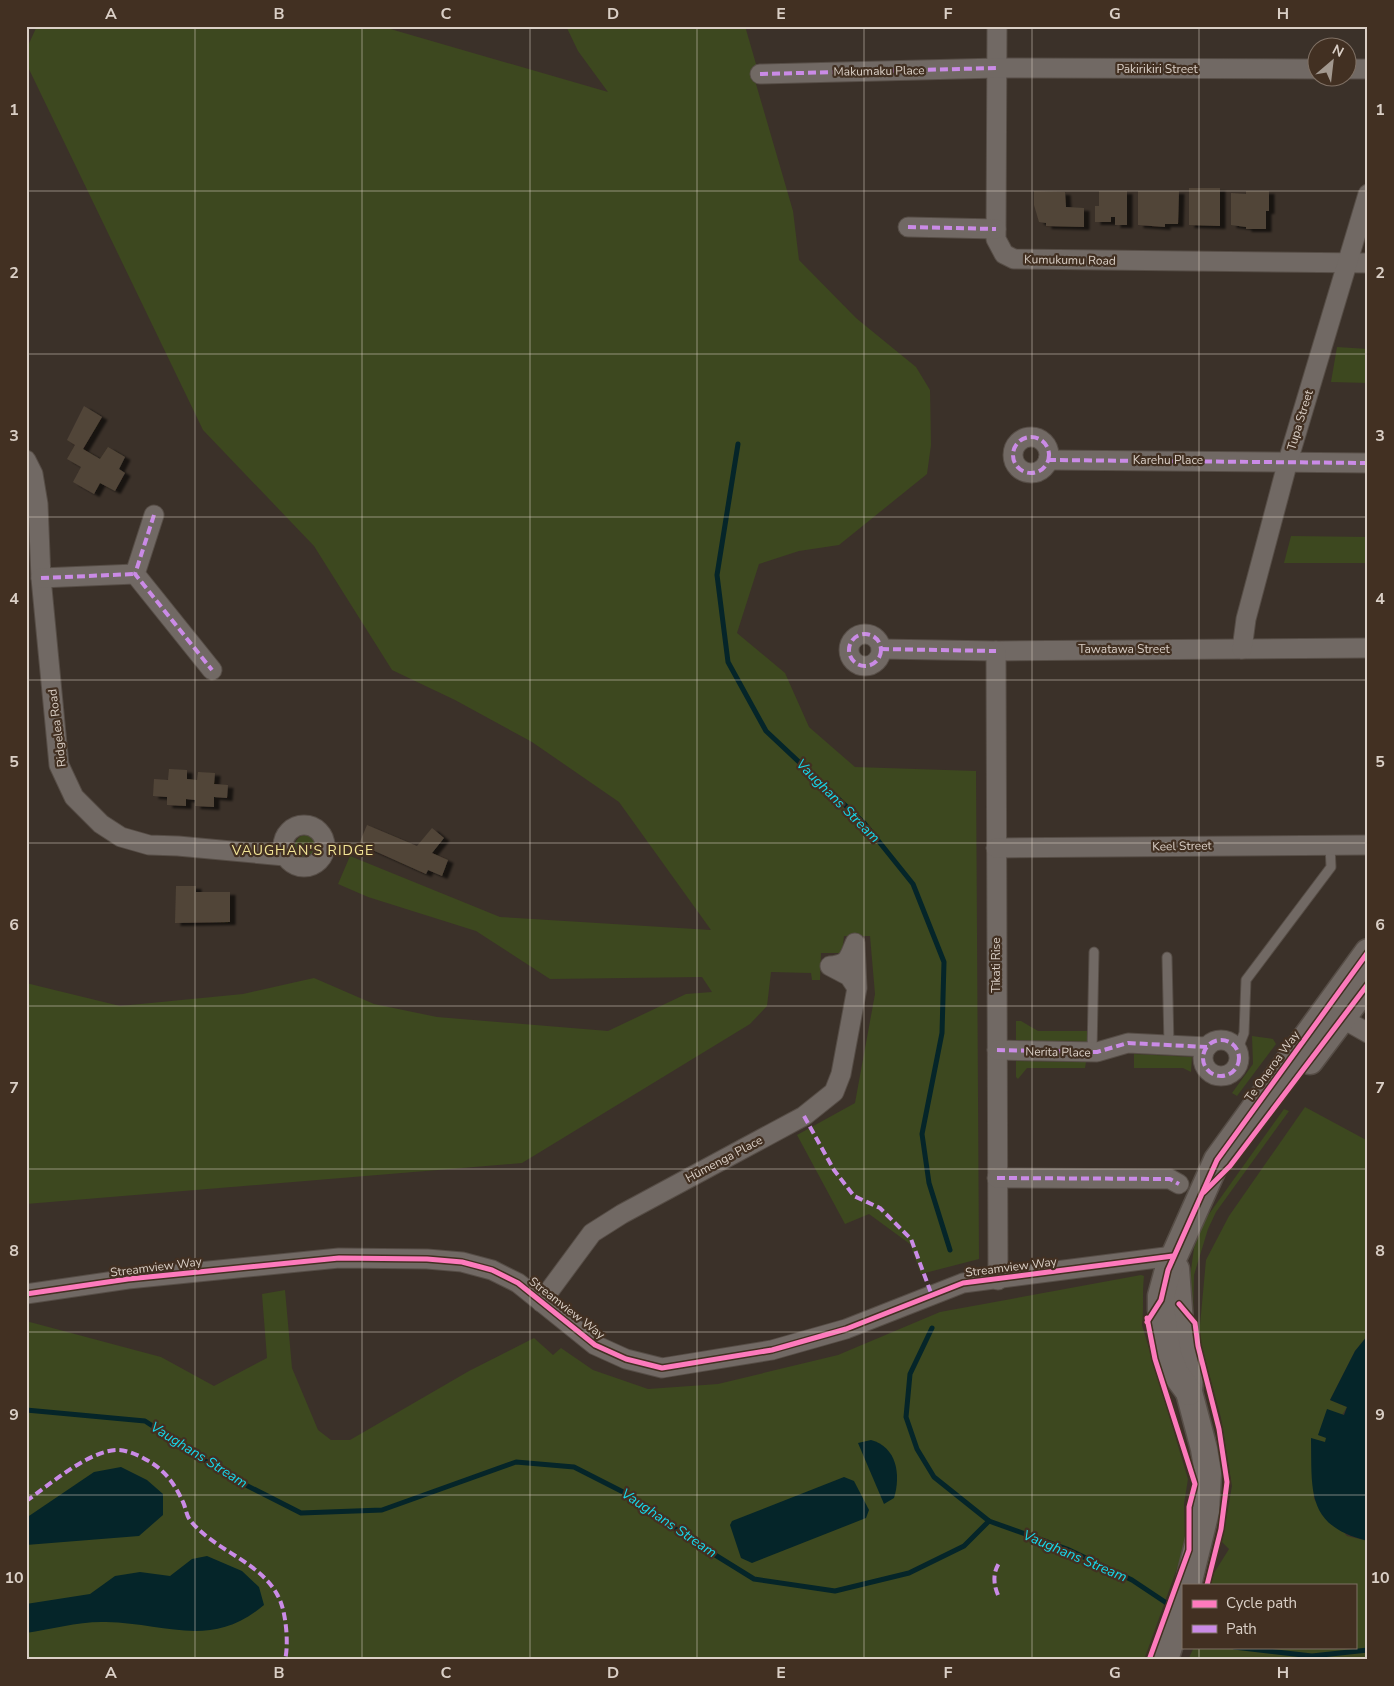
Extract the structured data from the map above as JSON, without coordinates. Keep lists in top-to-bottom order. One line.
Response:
{"streets":{"street":["Pākirikiri Street","Makumaku Place","Kumukumu Road","Tupa Street","Karehu Place","Tawatawa Street","Ridgelea Road","Keel Street","Tīkati Rise","Nerita Place","Te Oneroa Way","Hūmenga Place","Streamview Way"]},"crossings":[["Pākirikiri Street","Makumaku Place"],["Pākirikiri Street","Kumukumu Road"],["Makumaku Place","Kumukumu Road"],["Kumukumu Road","Tupa Street"],["Tupa Street","Karehu Place"],["Tupa Street","Tawatawa Street"],["Tawatawa Street","Tīkati Rise"],["Keel Street","Tīkati Rise"],["Tīkati Rise","Nerita Place"],["Tīkati Rise","Streamview Way"],["Te Oneroa Way","Streamview Way"],["Hūmenga Place","Streamview Way"]],"districts":["VAUGHAN'S RIDGE"],"water":["Vaughans Stream"],"legend":["Cycle path","Path"],"north":"top right","grid":{"columns":["A","B","C","D","E","F","G","H"],"rows":["1","2","3","4","5","6","7","8","9","10"]}}
